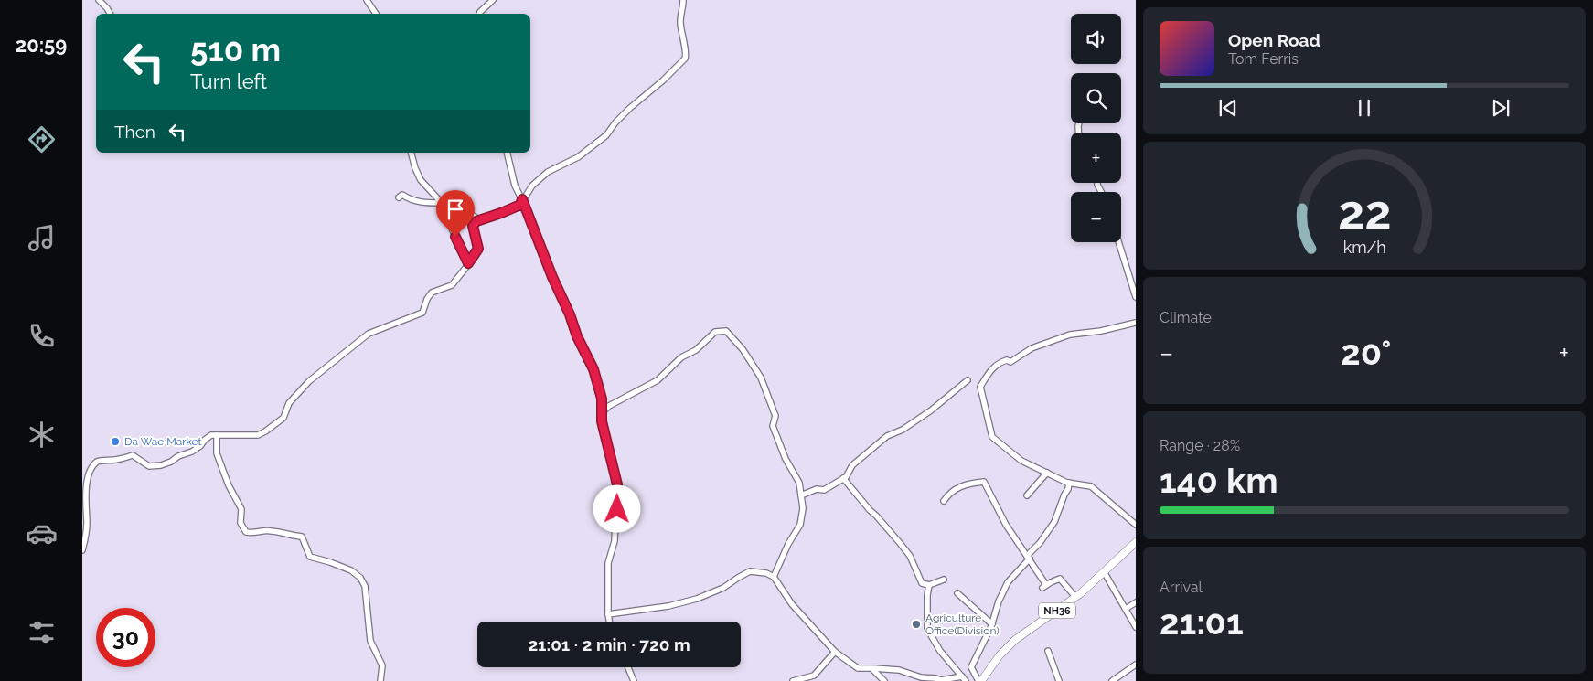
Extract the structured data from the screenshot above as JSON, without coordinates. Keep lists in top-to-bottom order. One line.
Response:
{"streets":{"highway":["NH36"]},"places":["Da Wae Market","Agriculture Office(Division)"],"page":{"tabs":"20:59","map_buttons":["+","−"],"turn":["510 m","Turn left"],"song":["Open Road","Tom Ferris"],"then":"Then","tile":["Climate",["Range · 28%","140 km"],["Arrival","21:01"]],"heat":["−","20°","+"],"limit":"30","trip":"21:01 · 2 min · 720 m","gauge":["22","km/h"]}}
